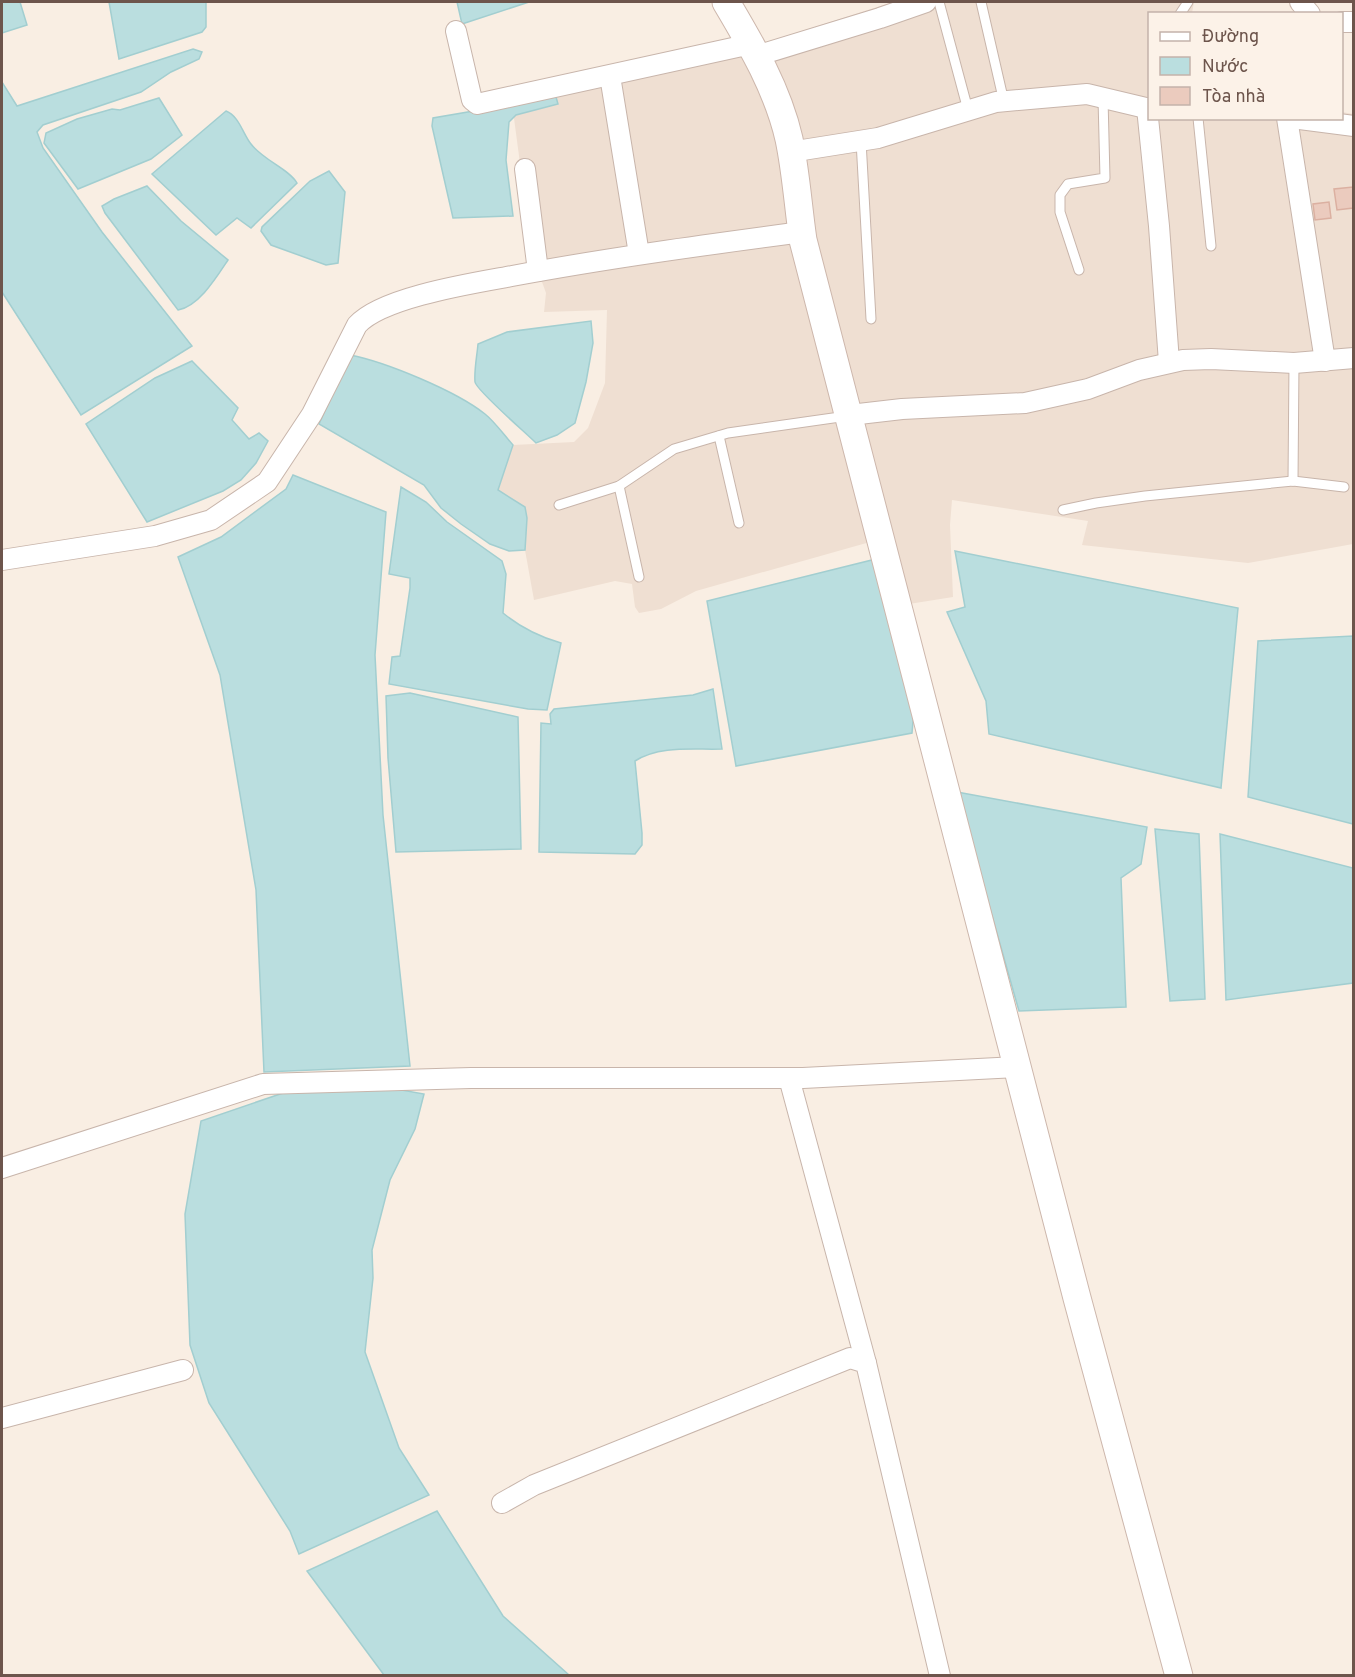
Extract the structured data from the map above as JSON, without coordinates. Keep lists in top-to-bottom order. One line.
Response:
{"legend":["Đường","Nước","Tòa nhà"]}
